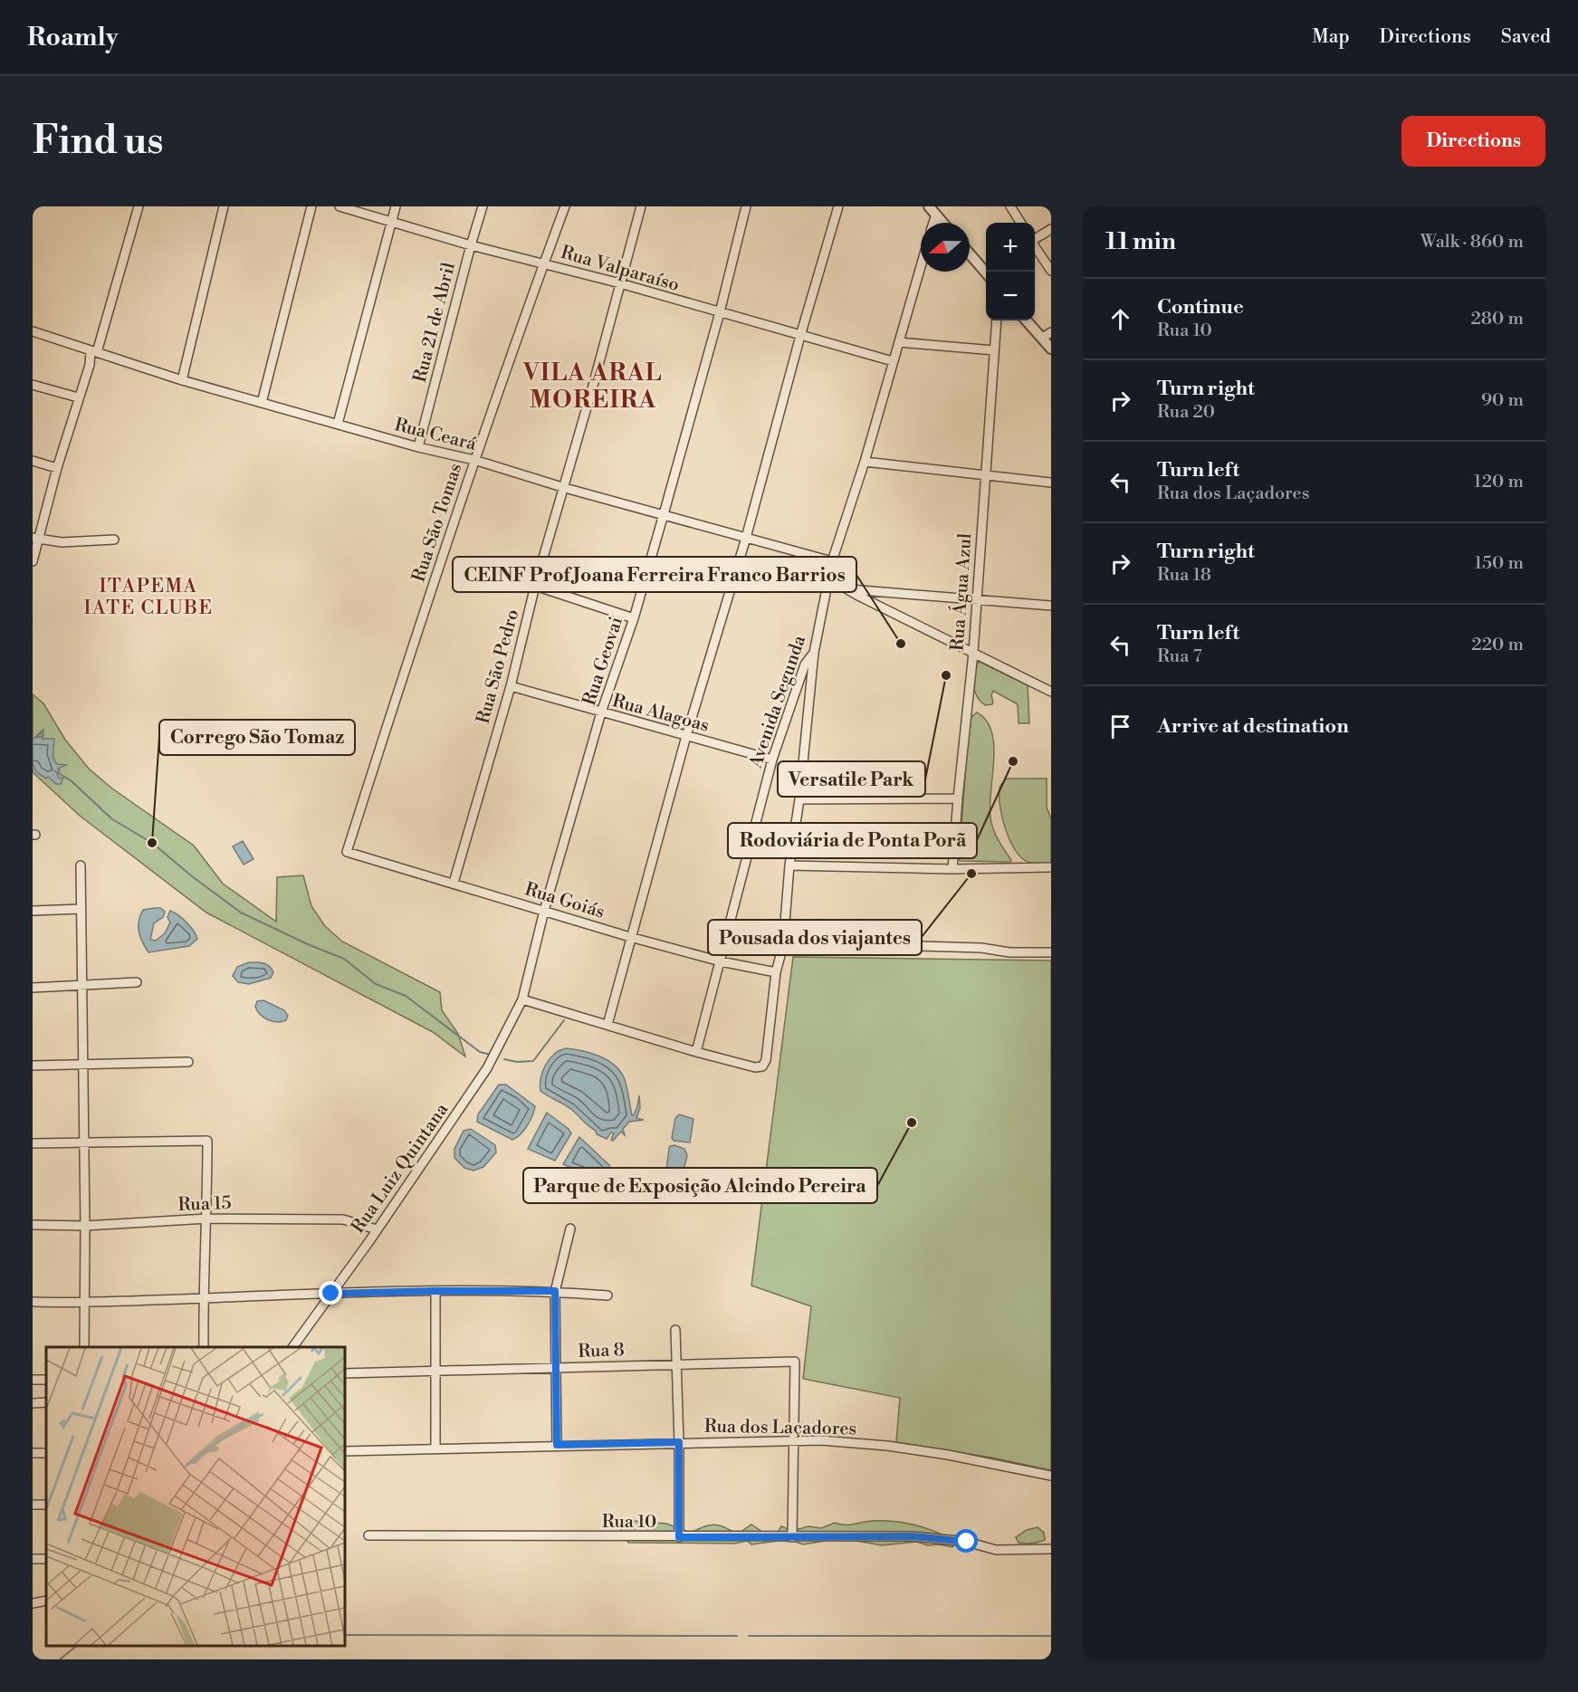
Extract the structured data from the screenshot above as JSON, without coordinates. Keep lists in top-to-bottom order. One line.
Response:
{"streets":{"street":["Rua Valparaíso","Rua 21 de Abril","Rua Ceará","Rua São Tomas","Rua Água Azul","Rua Geovai","Rua São Pedro","Avenida Segunda","Rua Alagoas","Rua Goiás","Rua Luiz Quintana","Rua 15","Rua 8","Rua dos Laçadores","Rua 10"]},"crossings":[["Rua Valparaíso","Rua 21 de Abril"],["Rua Valparaíso","Rua São Tomas"],["Rua Valparaíso","Rua Geovai"],["Rua Valparaíso","Rua São Pedro"],["Rua Valparaíso","Avenida Segunda"],["Rua 21 de Abril","Rua Ceará"],["Rua Ceará","Rua São Tomas"],["Rua Ceará","Rua Geovai"],["Rua Ceará","Rua São Pedro"],["Rua Ceará","Avenida Segunda"],["Rua São Tomas","Rua Goiás"],["Rua Geovai","Rua Alagoas"],["Rua Geovai","Rua Goiás"],["Rua Geovai","Rua Luiz Quintana"],["Rua São Pedro","Rua Alagoas"],["Rua São Pedro","Rua Goiás"],["Avenida Segunda","Rua Alagoas"],["Avenida Segunda","Rua Goiás"],["Rua Luiz Quintana","Rua 15"],["Rua 8","Rua dos Laçadores"]],"districts":["VILA ARAL MOREIRA","ITAPEMA IATE CLUBE"],"places":["CEINF Prof Joana Ferreira Franco Barrios","Versatile Park","Rodoviária de Ponta Porã","Corrego São Tomaz","Pousada dos viajantes","Parque de Exposição Alcindo Pereira"],"north":"left","page":{"header":"Roamly","nav":["Map","Directions","Saved"],"buttons":"Directions","title":"Find us","heading":["11 min","Walk · 860 m"],"map_buttons":["+","−"],"list":[["Continue","Rua 10","280 m"],["Turn right","Rua 20","90 m"],["Turn left","Rua dos Laçadores","120 m"],["Turn right","Rua 18","150 m"],["Turn left","Rua 7","220 m"],"Arrive at destination"]}}
